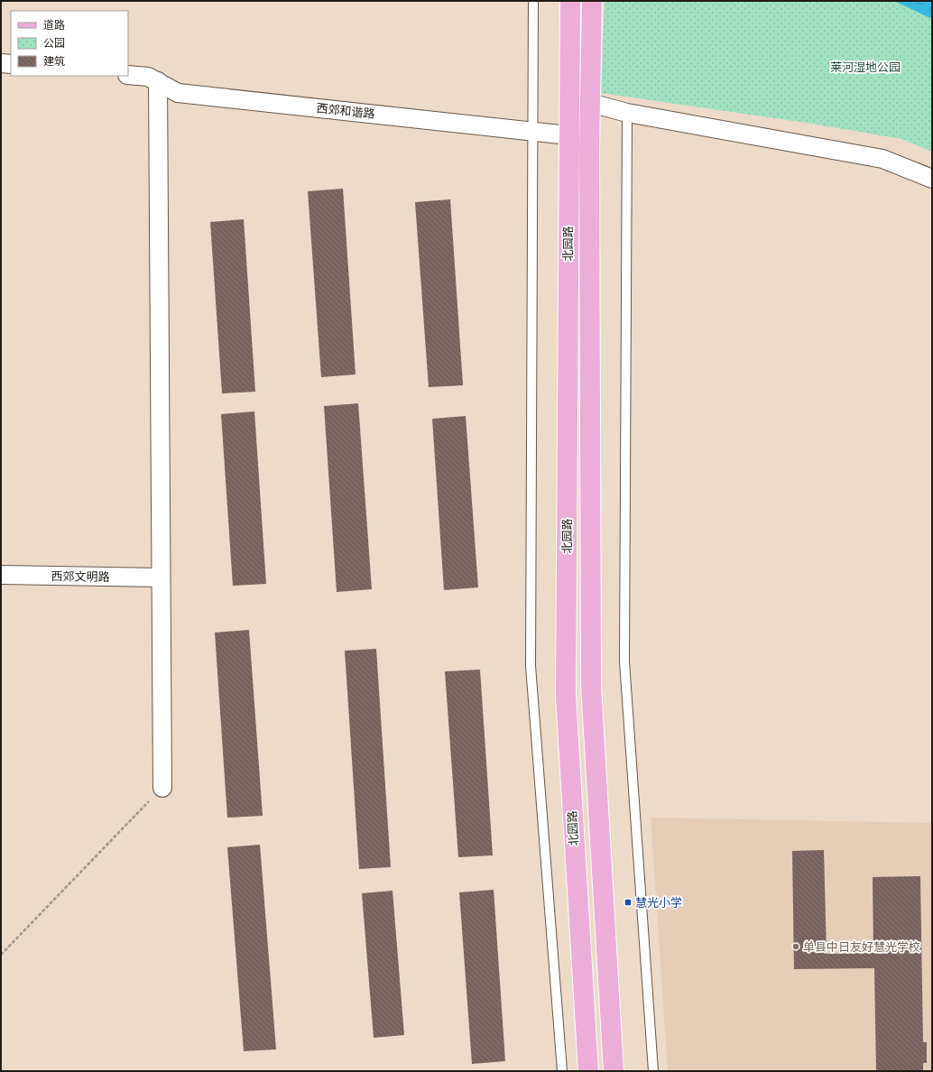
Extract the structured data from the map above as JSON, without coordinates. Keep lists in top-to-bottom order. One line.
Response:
{"streets":{"main road":["北园路"],"street":["西郊和谐路","西郊文明路"]},"crossings":[["西郊和谐路","北园路"]],"parks":["莱河湿地公园"],"places":{"transit":["慧光小学"],"other":["单县中日友好慧光学校"]},"legend":["道路","公园","建筑"]}
